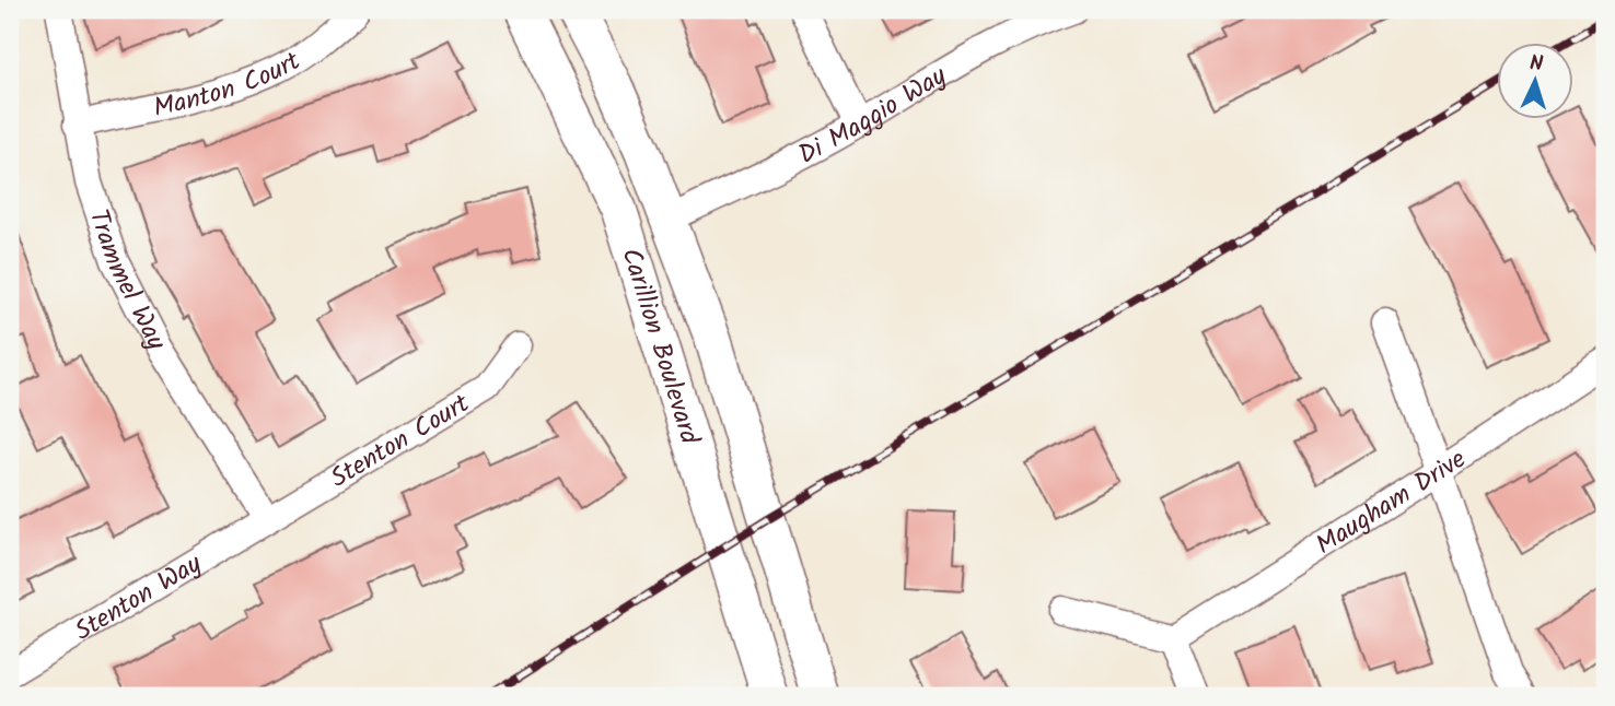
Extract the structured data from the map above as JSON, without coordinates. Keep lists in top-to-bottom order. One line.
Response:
{"streets":{"street":["Manton Court","Di Maggio Way","Trammel Way","Carillion Boulevard","Stenton Court","Maugham Drive","Stenton Way"]},"crossings":[["Manton Court","Trammel Way"],["Di Maggio Way","Carillion Boulevard"],["Trammel Way","Stenton Court"],["Trammel Way","Stenton Way"],["Stenton Court","Stenton Way"]],"north":"top"}
